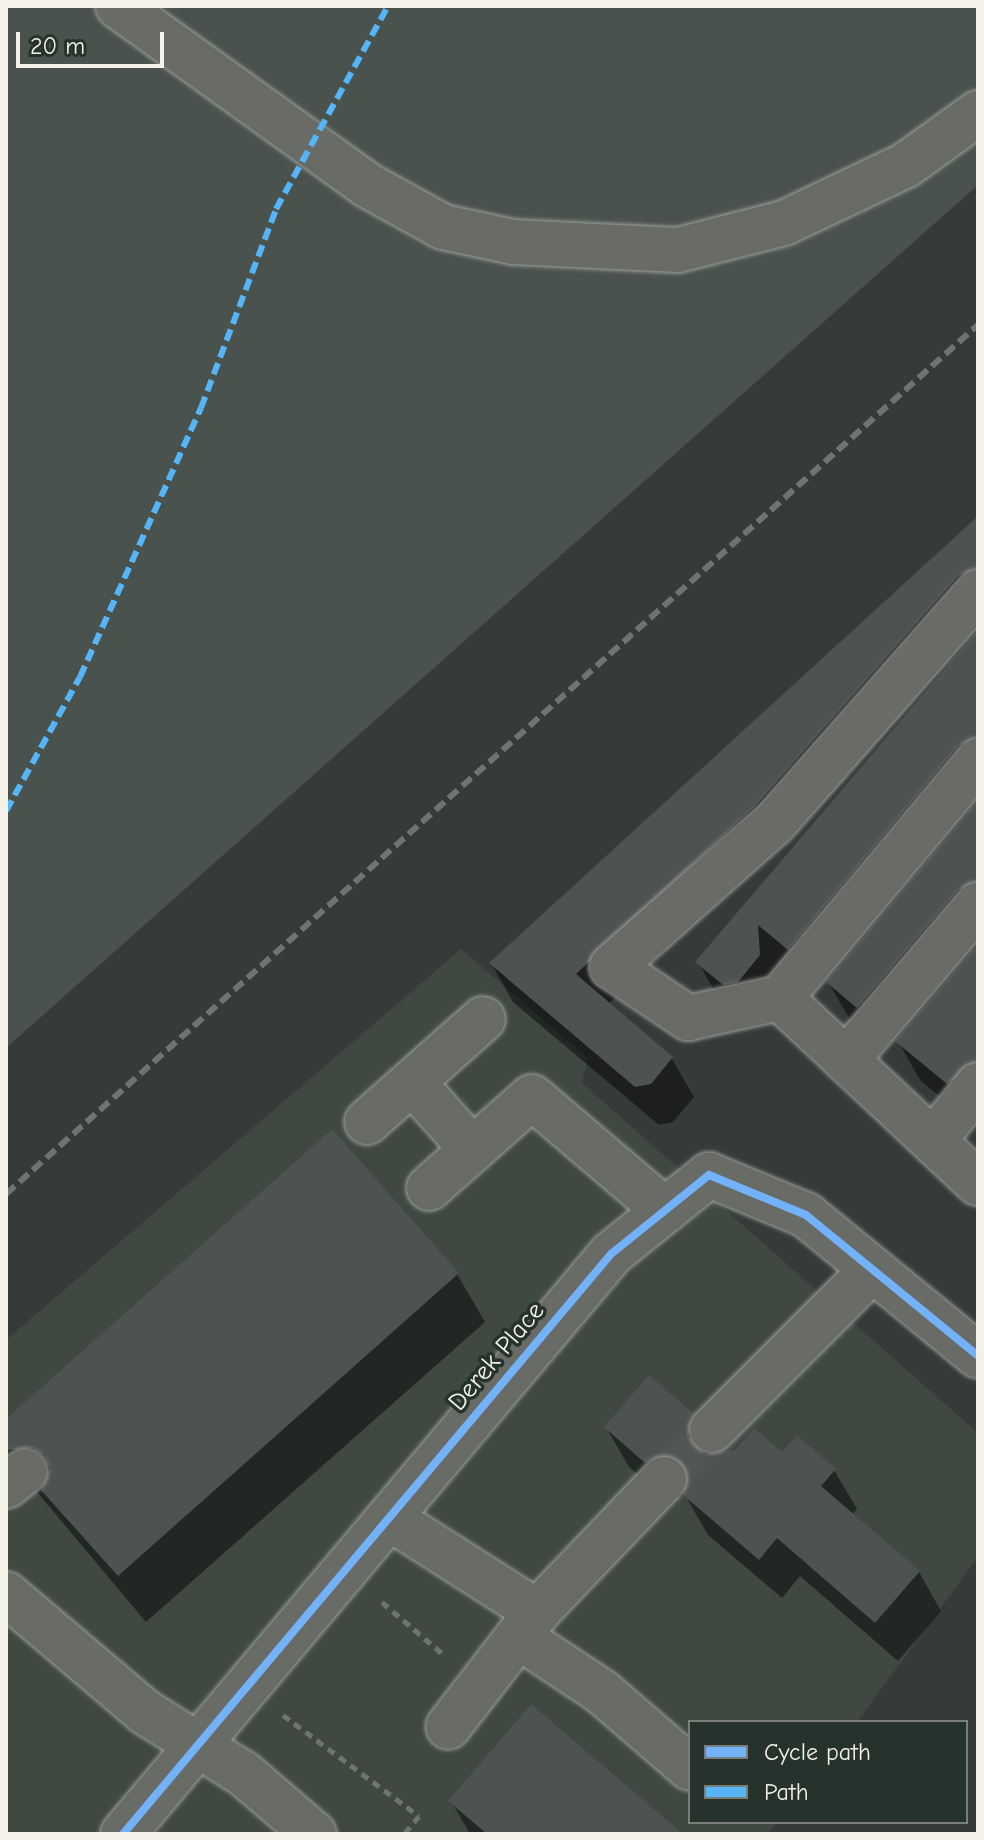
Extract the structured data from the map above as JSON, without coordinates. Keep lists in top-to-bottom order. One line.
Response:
{"streets":{"street":["Derek Place"]},"legend":["Cycle path","Path"],"scale_bar":"20 m"}
